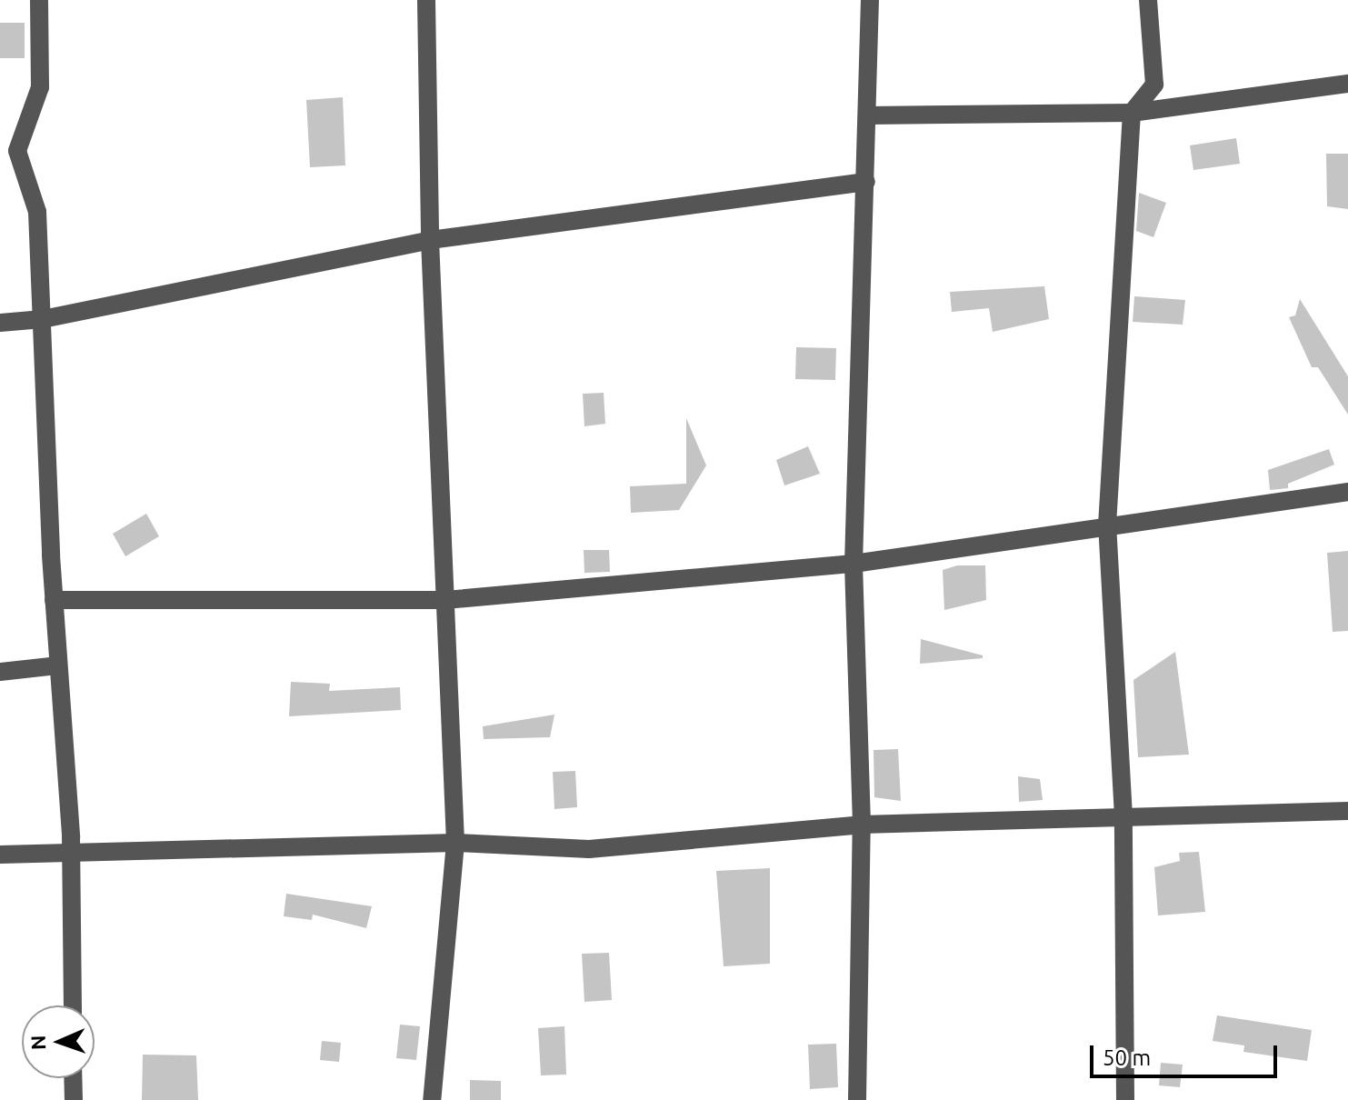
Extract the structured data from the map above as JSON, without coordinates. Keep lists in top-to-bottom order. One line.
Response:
{"scale_bar":"50 m","north":"left"}
